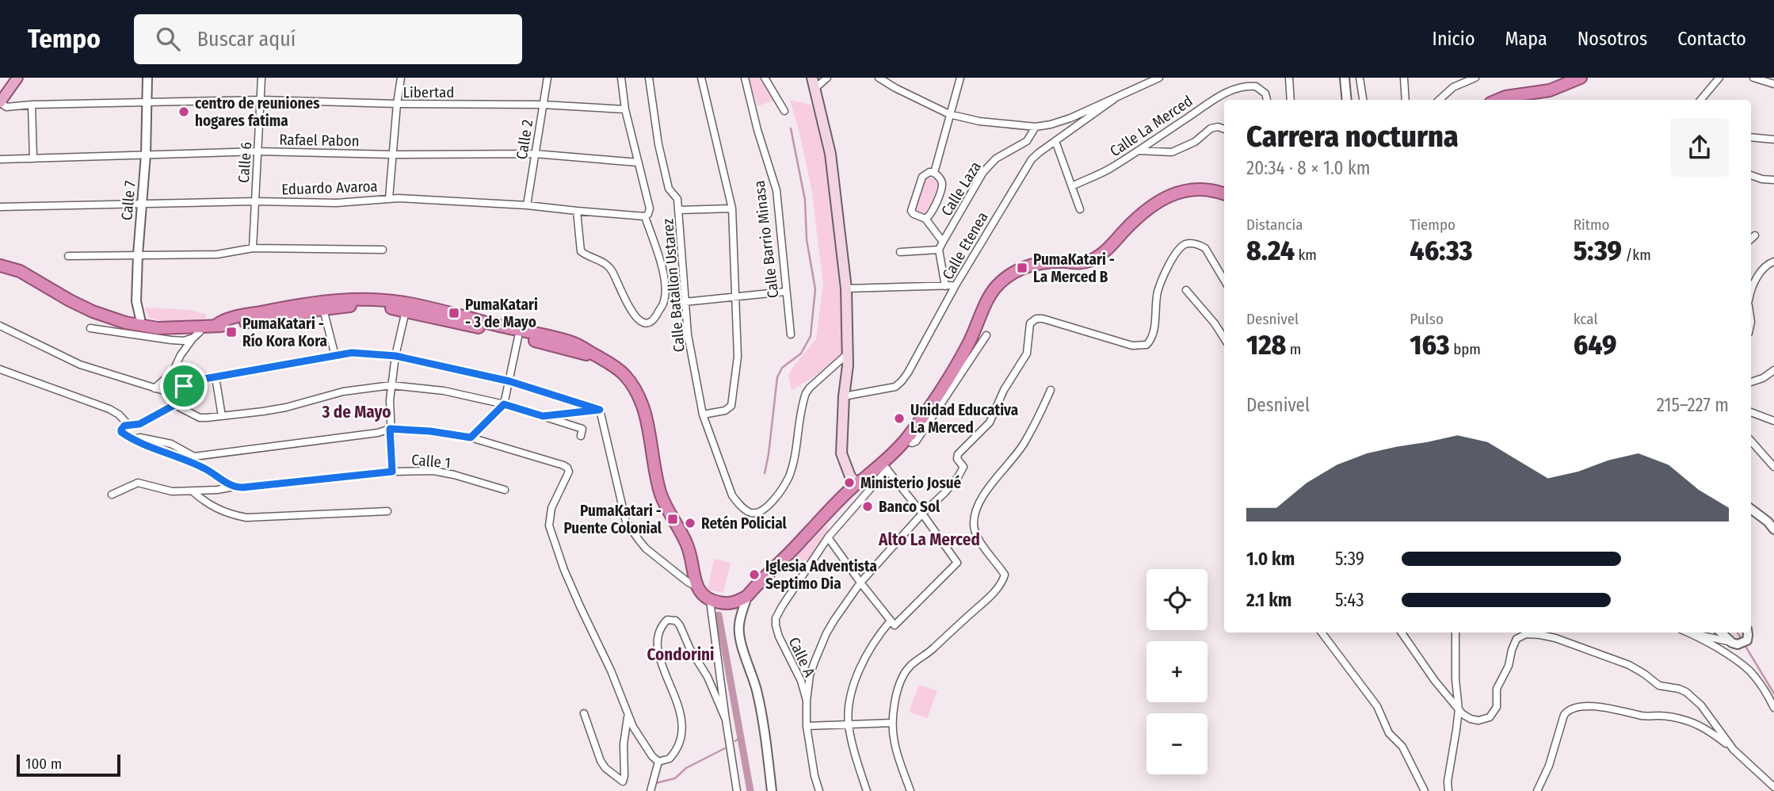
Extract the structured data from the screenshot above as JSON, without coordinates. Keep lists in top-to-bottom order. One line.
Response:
{"streets":{"street":["Libertad","Calle La Merced","Calle 2","Rafael Pabon","Calle 6","Eduardo Avaroa","Calle Laza","Calle 7","Calle Barrio Minasa","Calle Etenea","Calle Batallon Ustarez","Calle 1","Calle A"]},"crossings":[["Libertad","Calle 2"],["Libertad","Calle 6"],["Libertad","Calle 7"],["Calle 2","Rafael Pabon"],["Calle 2","Eduardo Avaroa"],["Rafael Pabon","Calle 6"],["Rafael Pabon","Calle 7"],["Calle 6","Eduardo Avaroa"],["Eduardo Avaroa","Calle 7"]],"districts":["3 de Mayo","Alto La Merced","Condorini"],"places":{"other":["centro de reuniones hogares fatima","Unidad Educativa La Merced","Ministerio Josué","Banco Sol","Retén Policial","Iglesia Adventista Septimo Dia"],"transit":["PumaKatari - La Merced B","PumaKatari - 3 de Mayo","PumaKatari - Río Kora Kora","PumaKatari - Puente Colonial"]},"scale_bar":"100 m","page":{"header":"Tempo","search":"Buscar aquí","nav":["Inicio","Mapa","Nosotros","Contacto"],"heading":["Carrera nocturna","20:34 · 8 × 1.0 km"],"stats":[["Distancia","8.24 km"],["Tiempo","46:33"],["Ritmo","5:39 /km"],["Desnivel","128 m"],["Pulso","163 bpm"],["kcal","649"]],"chart":["Desnivel","215–227 m"],"list":[{"name":"1.0 km","note":"5:39"},{"name":"2.1 km","note":"5:43"}],"map_buttons":["+","−"],"scale":"100 m"}}
